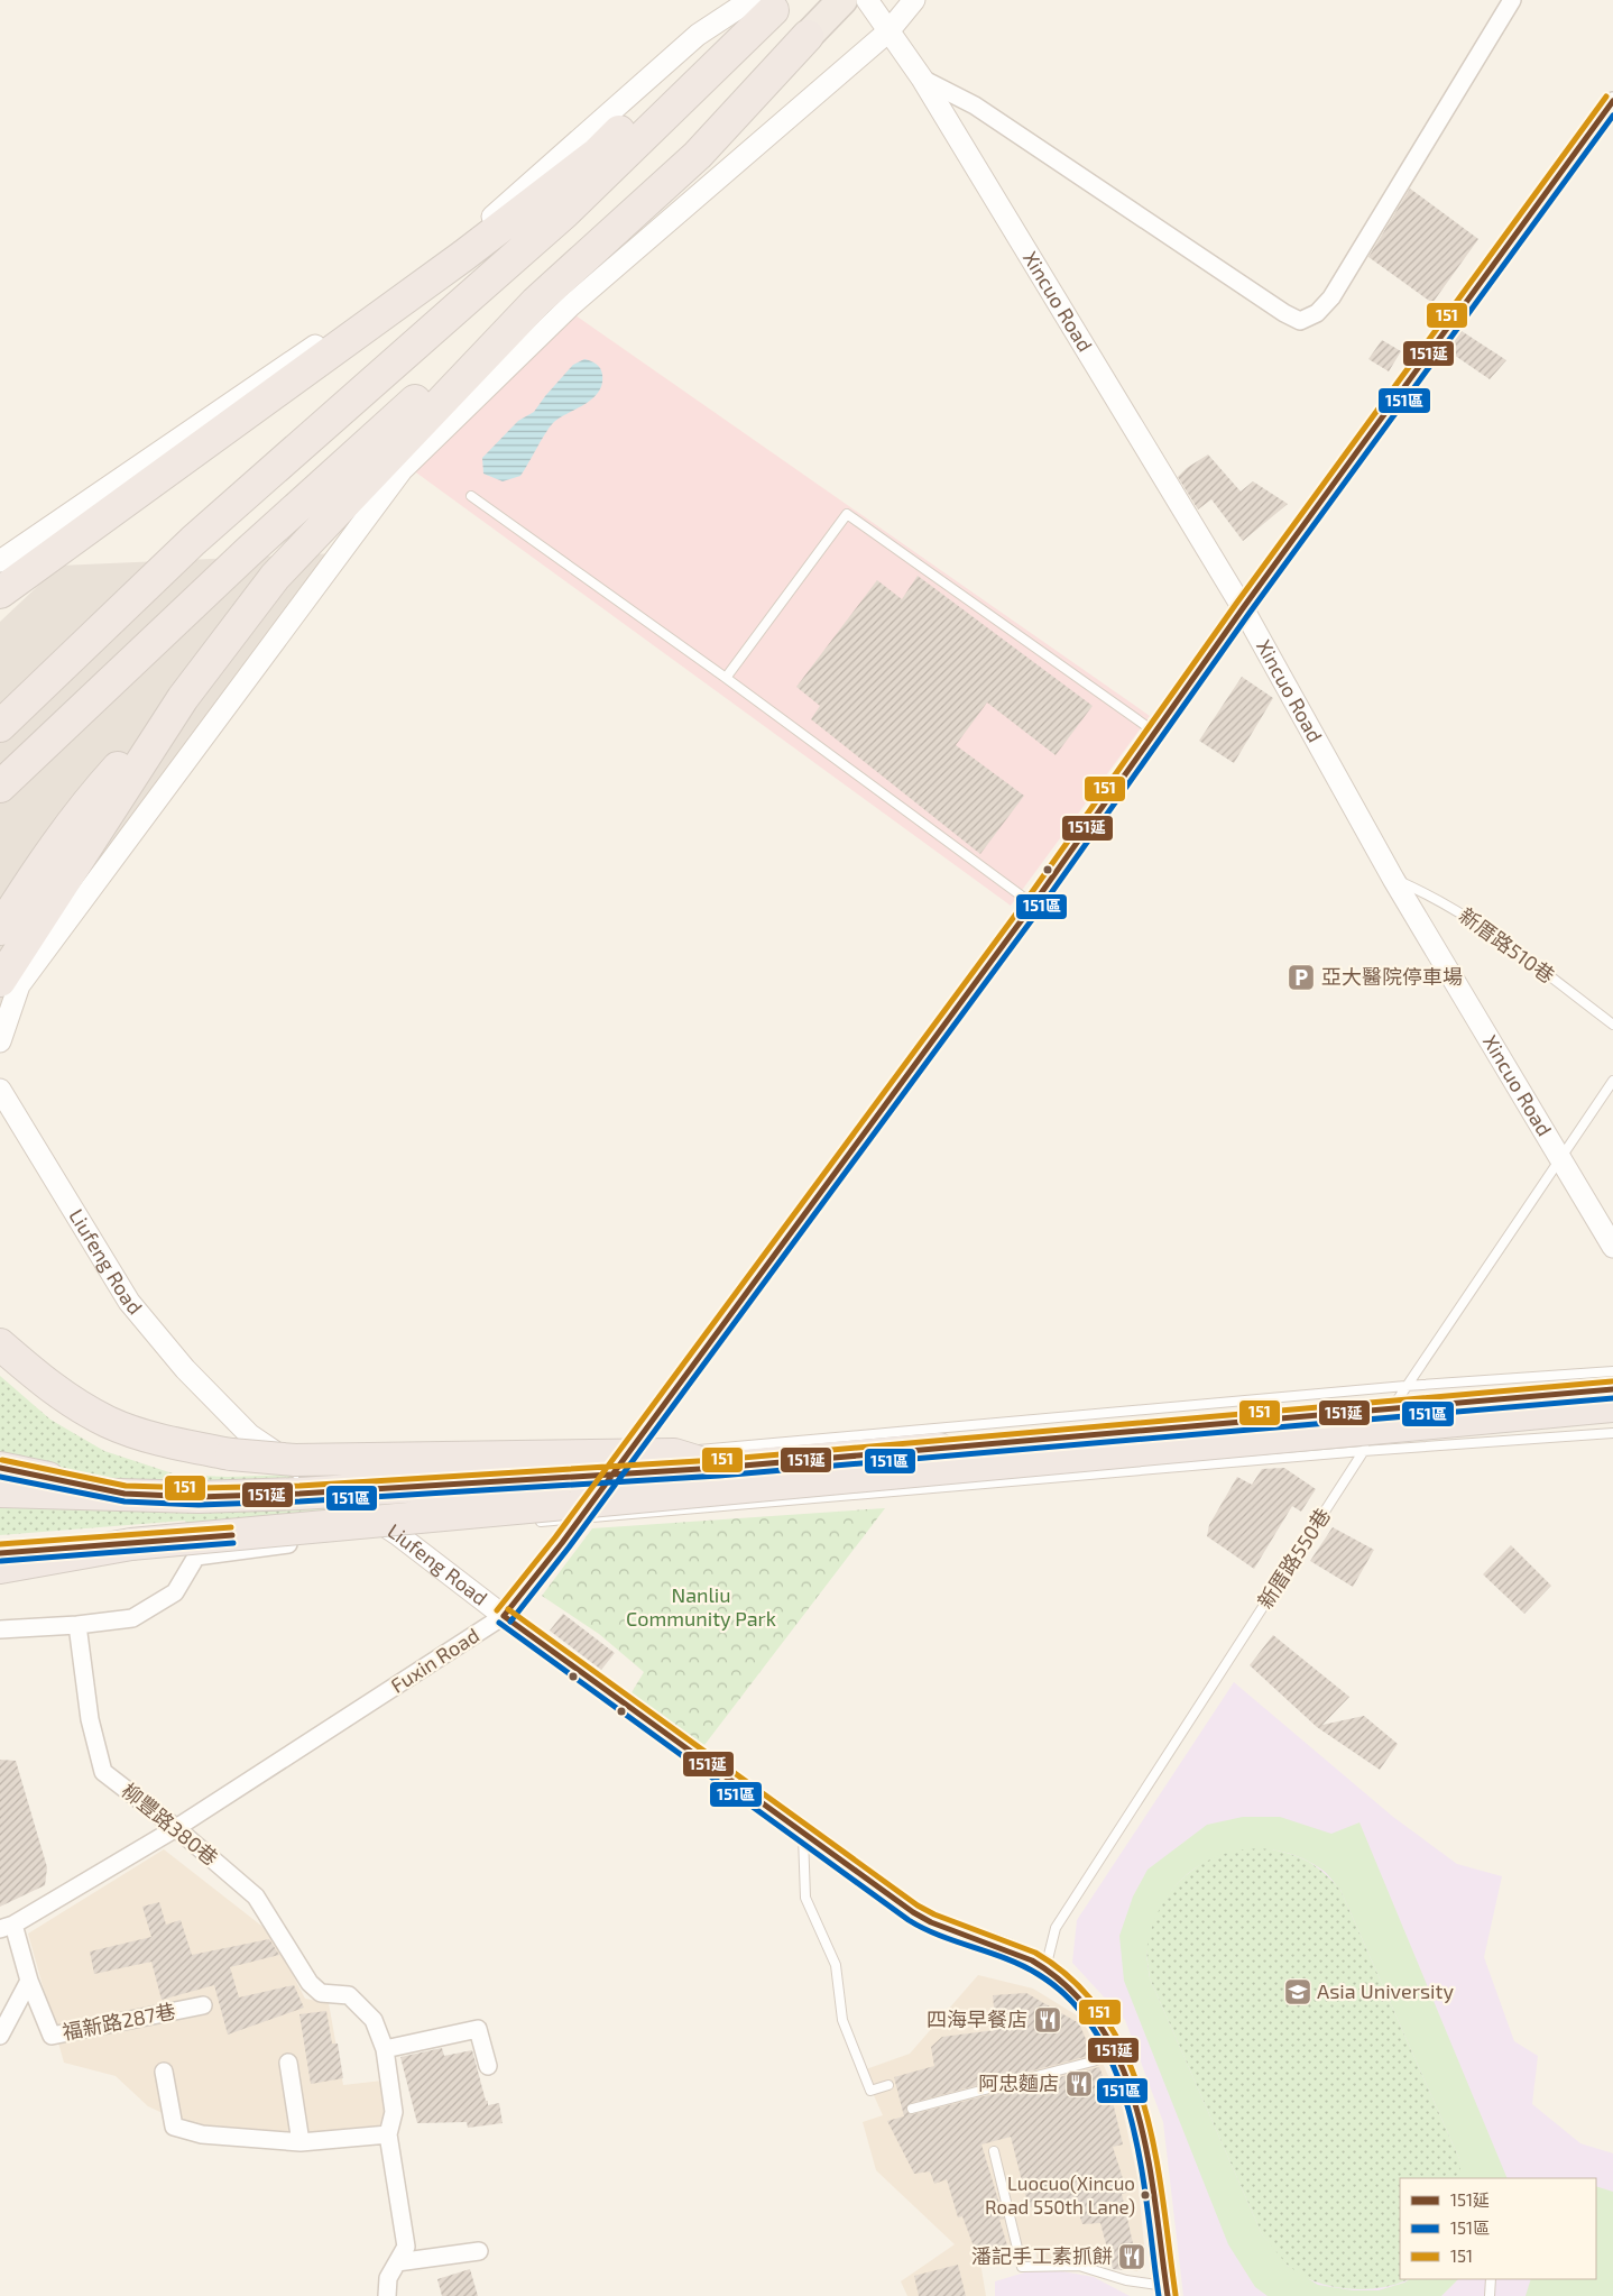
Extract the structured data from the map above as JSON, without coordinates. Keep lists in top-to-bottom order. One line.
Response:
{"streets":{"street":["Xincuo Road","Liufeng Road","Fuxin Road","柳豐路380巷","福新路287巷"],"lane":["新厝路510巷","新厝路550巷"]},"crossings":[["Xincuo Road","新厝路510巷"],["Xincuo Road","新厝路550巷"],["Xincuo Road","Fuxin Road"],["Liufeng Road","新厝路550巷"],["Liufeng Road","Fuxin Road"],["Fuxin Road","柳豐路380巷"],["Fuxin Road","福新路287巷"]],"parks":["Nanliu Community Park"],"places":{"parking":["亞大醫院停車場"],"school or university":["Asia University"],"restaurant":["四海早餐店","阿忠麵店","潘記手工素抓餅"],"other":["Luocuo(Xincuo Road 550th Lane)"]},"lines":["transit line 151","transit line 151延","transit line 151區"],"legend":["151延","151區","151"]}
